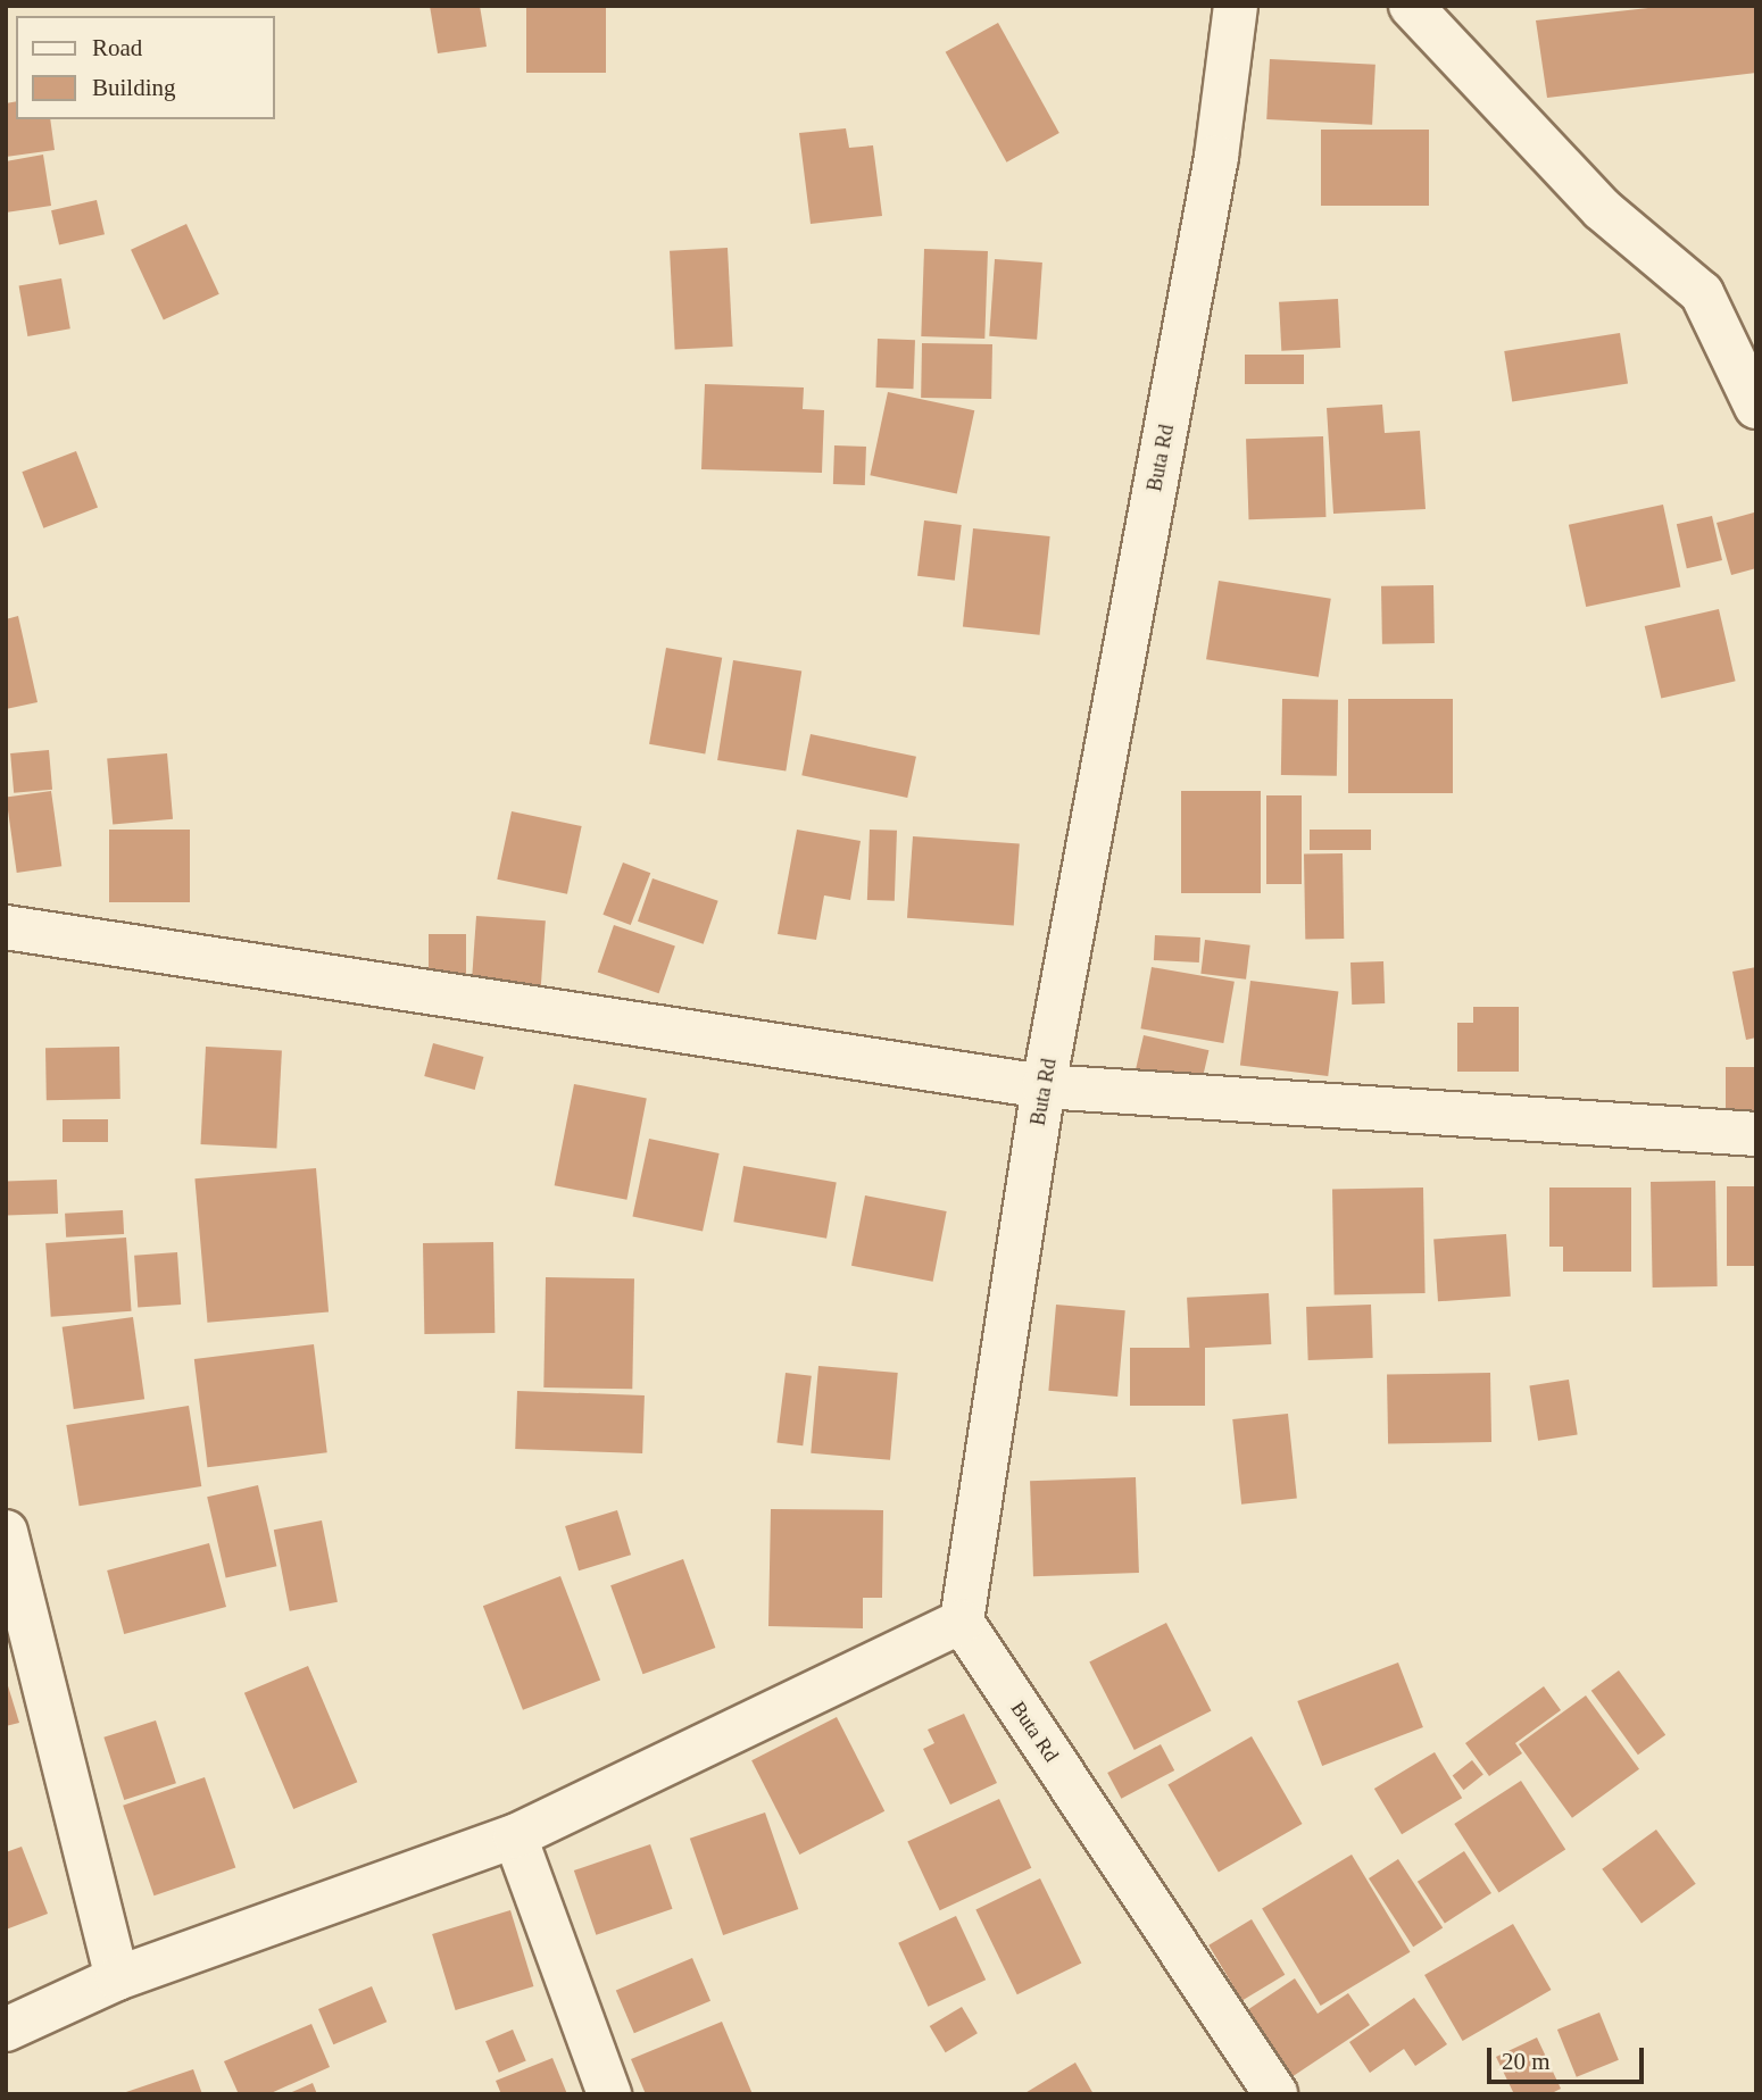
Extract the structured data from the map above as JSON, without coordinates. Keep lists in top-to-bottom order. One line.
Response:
{"streets":{"street":["Buta Rd"]},"legend":["Road","Building"],"scale_bar":"20 m"}
